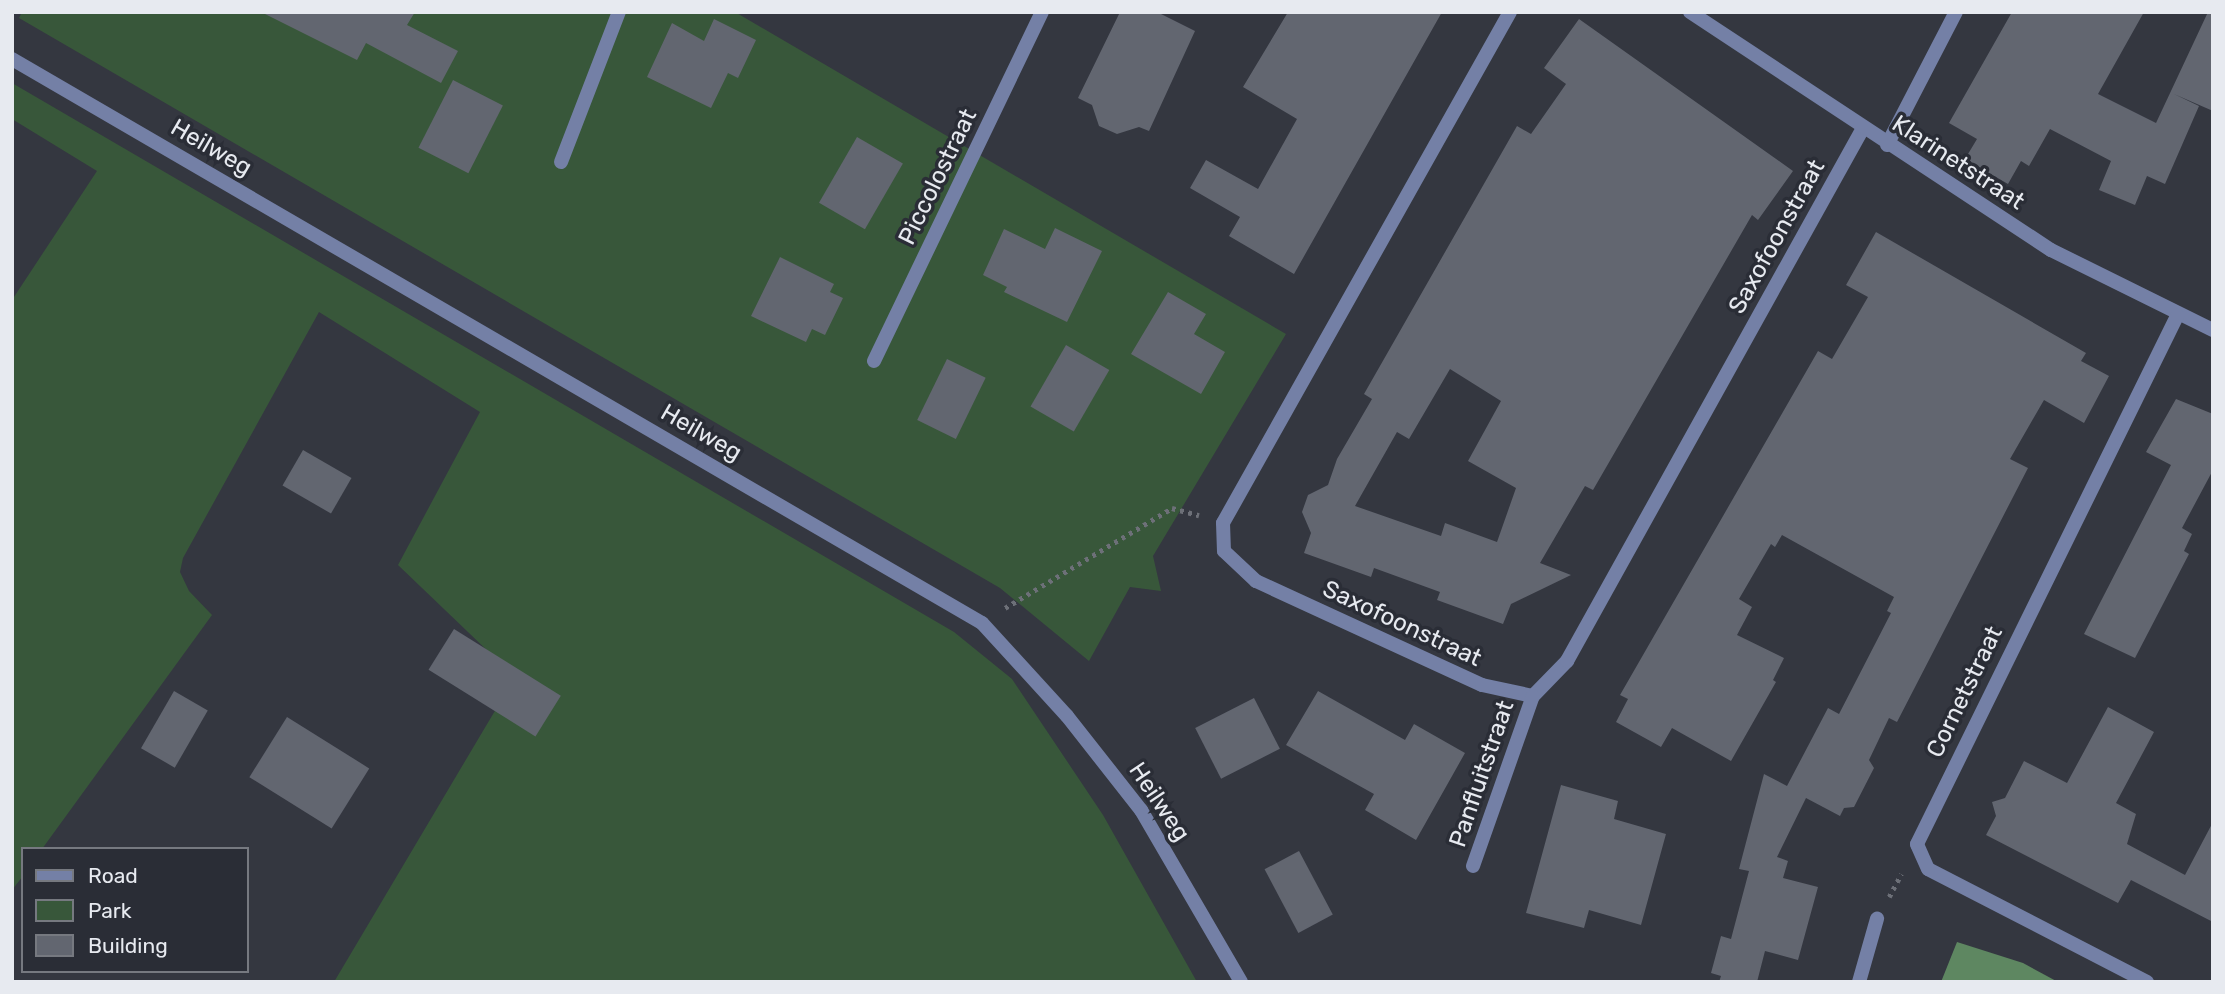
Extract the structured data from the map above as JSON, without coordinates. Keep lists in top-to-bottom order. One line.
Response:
{"streets":{"street":["Heilweg","Klarinetstraat","Piccolostraat","Saxofoonstraat","Cornetstraat","Panfluitstraat"]},"crossings":[["Klarinetstraat","Saxofoonstraat"],["Klarinetstraat","Cornetstraat"],["Saxofoonstraat","Panfluitstraat"]],"legend":["Road","Park","Building"]}
